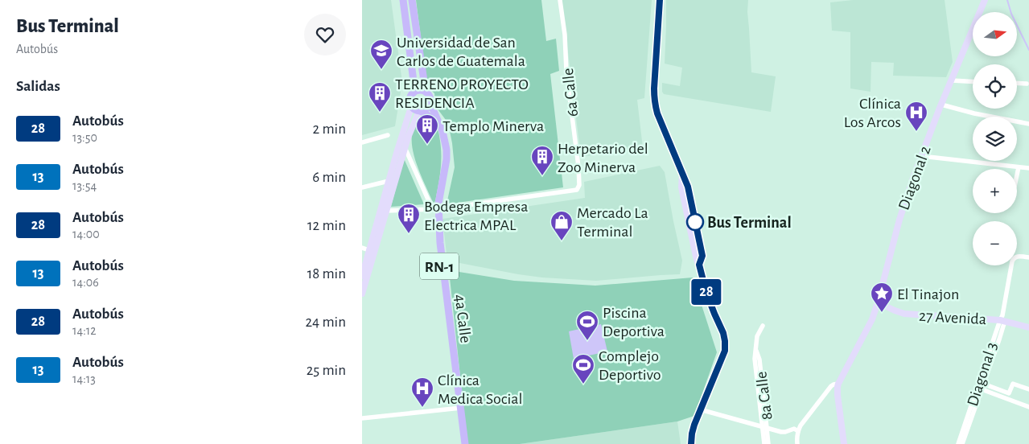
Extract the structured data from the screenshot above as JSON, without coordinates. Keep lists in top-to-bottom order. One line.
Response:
{"streets":{"main road":["Diagonal 2","RN-1","27 Avenida","4a Calle"],"street":["6a Calle","Diagonal 3","8a Calle"]},"crossings":[["6a Calle","4a Calle"],["Diagonal 2","27 Avenida"],["RN-1","4a Calle"],["27 Avenida","Diagonal 3"]],"places":{"school or university":["Universidad de San Carlos de Guatemala"],"building":["TERRENO PROYECTO RESIDENCIA","Templo Minerva","Herpetario del Zoo Minerva","Bodega Empresa Electrica MPAL"],"hospital":["Clínica Los Arcos","Clínica Medica Social"],"other":["Bus Terminal"],"shop":["Mercado La Terminal"],"place":["El Tinajon"],"sports":["Piscina Deportiva","Complejo Deportivo"]},"lines":["bus line 28"],"north":"right","page":{"heading":[["Bus Terminal","Autobús"],"Salidas"],"on_map":"28","map_buttons":["+","−"],"list":[{"mark":"28","name":"Autobús","note":"13:50","value":"2 min"},{"mark":"13","name":"Autobús","note":"13:54","value":"6 min"},{"mark":"28","name":"Autobús","note":"14:00","value":"12 min"},{"mark":"13","name":"Autobús","note":"14:06","value":"18 min"},{"mark":"28","name":"Autobús","note":"14:12","value":"24 min"},{"mark":"13","name":"Autobús","note":"14:13","value":"25 min"}]}}
